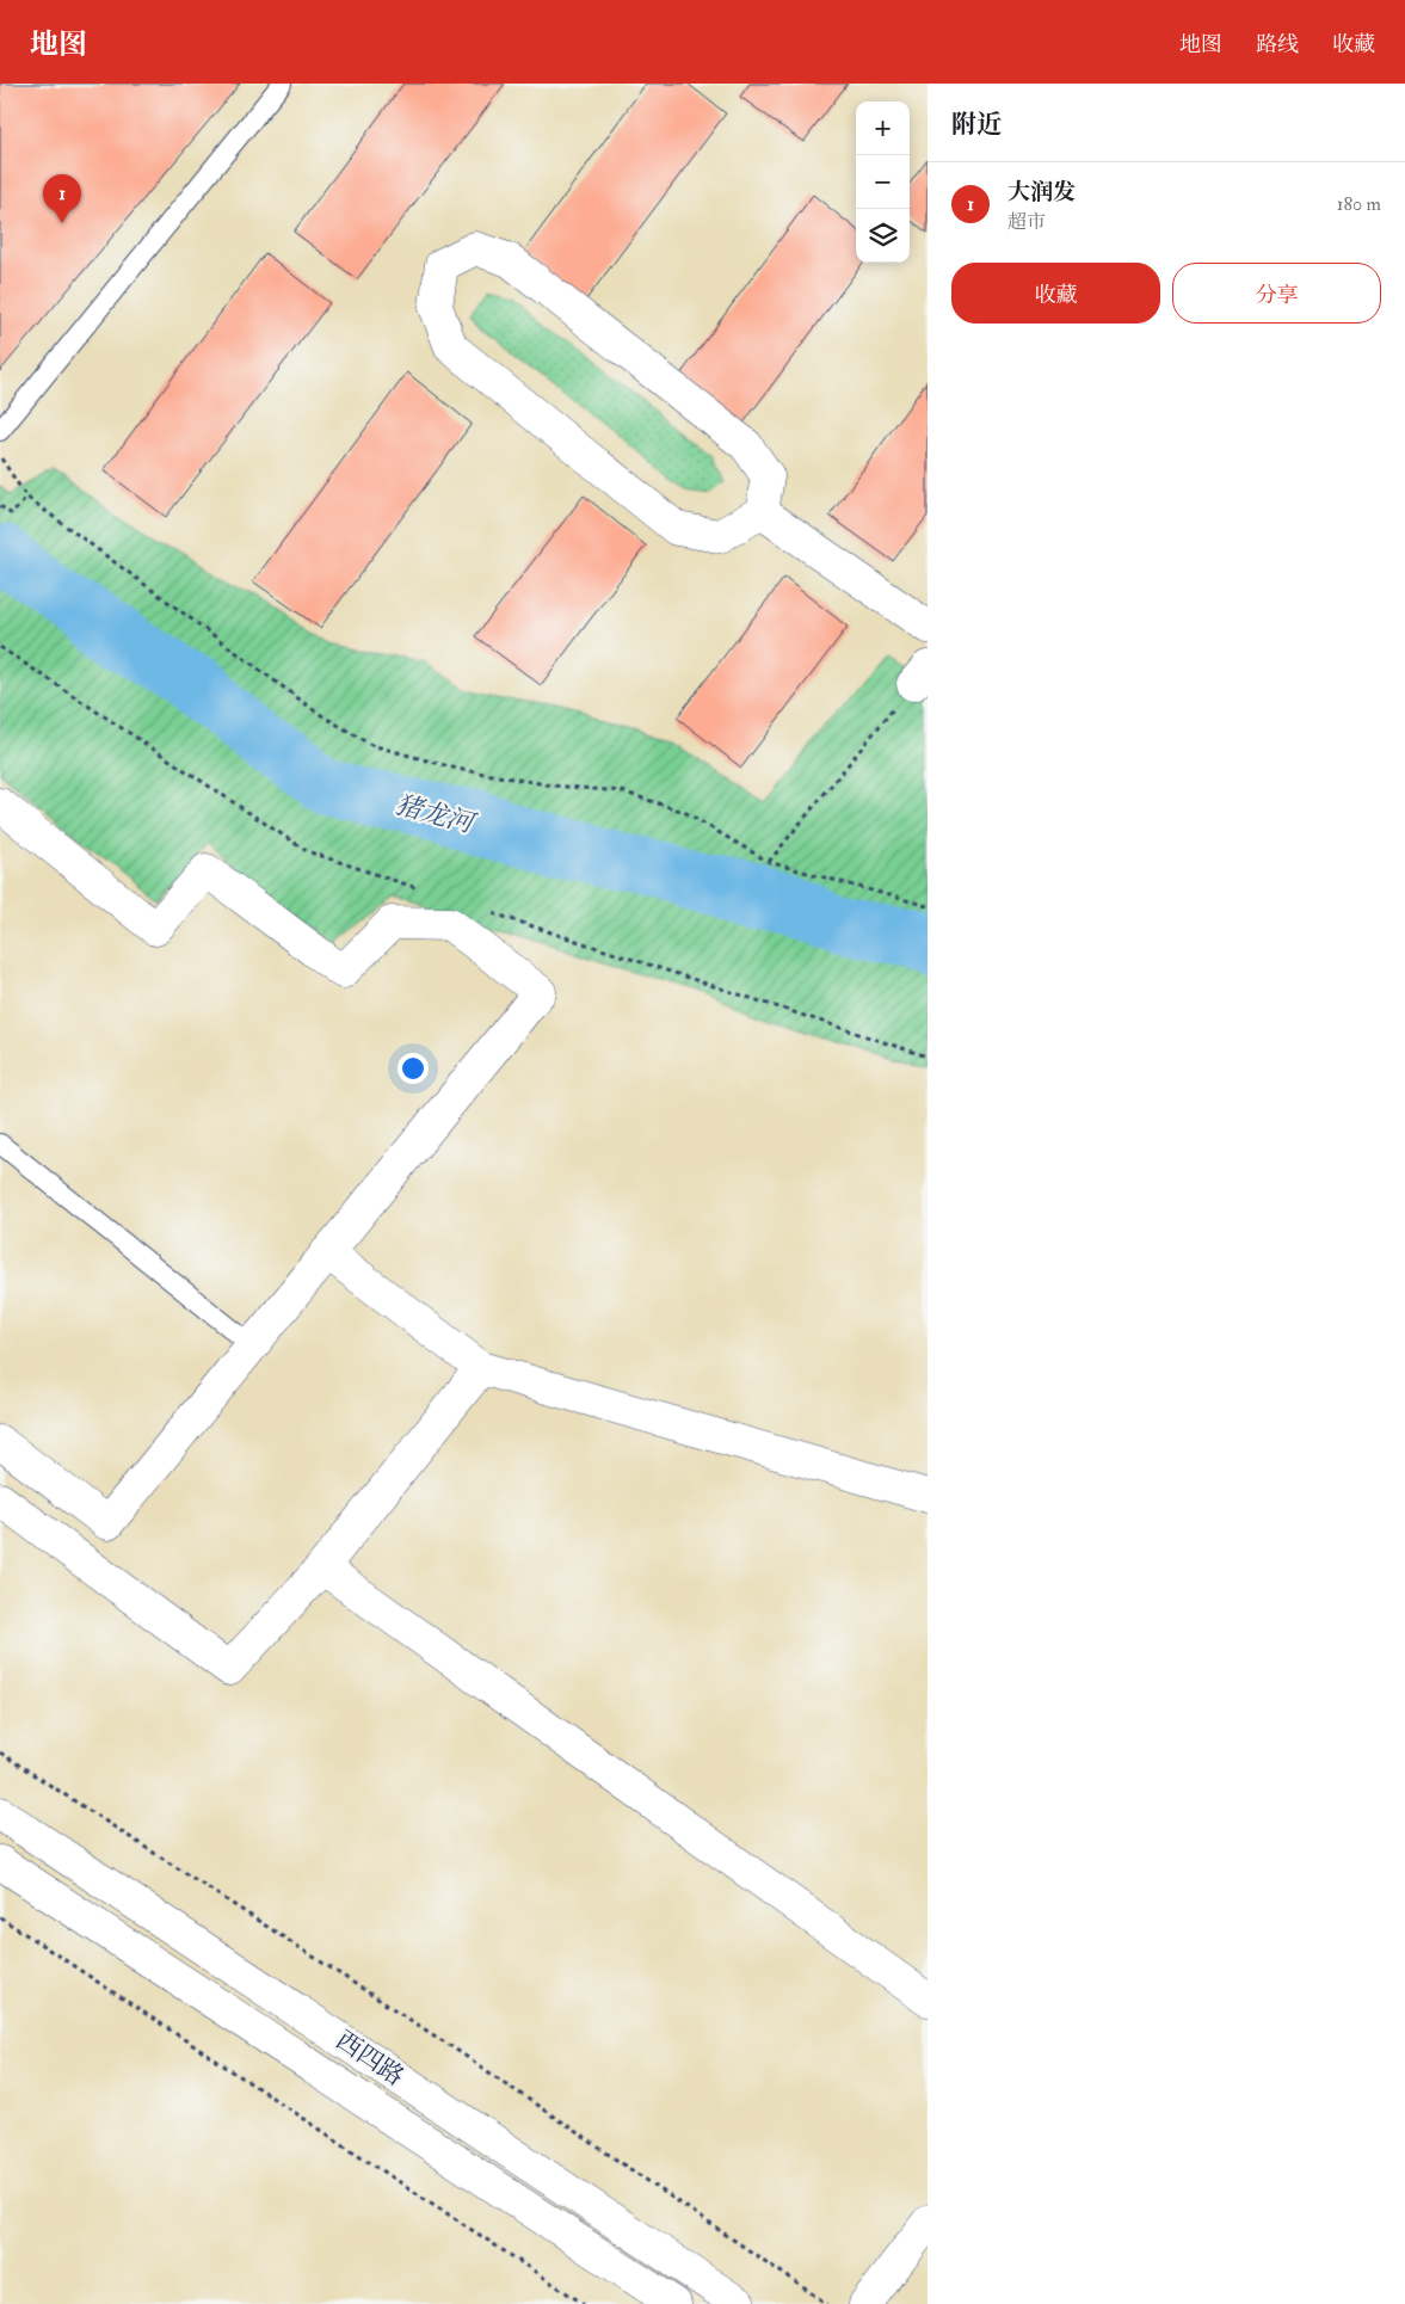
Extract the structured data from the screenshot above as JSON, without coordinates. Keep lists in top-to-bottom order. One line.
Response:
{"streets":{"street":["西四路"]},"water":["猪龙河"],"page":{"header":"地图","nav":["地图","路线","收藏"],"heading":"附近","map_buttons":["+","−"],"list":[{"mark":"1","name":"大润发","note":"超市","value":"180 m"}],"pins":"1","buttons":["收藏","分享"]}}
